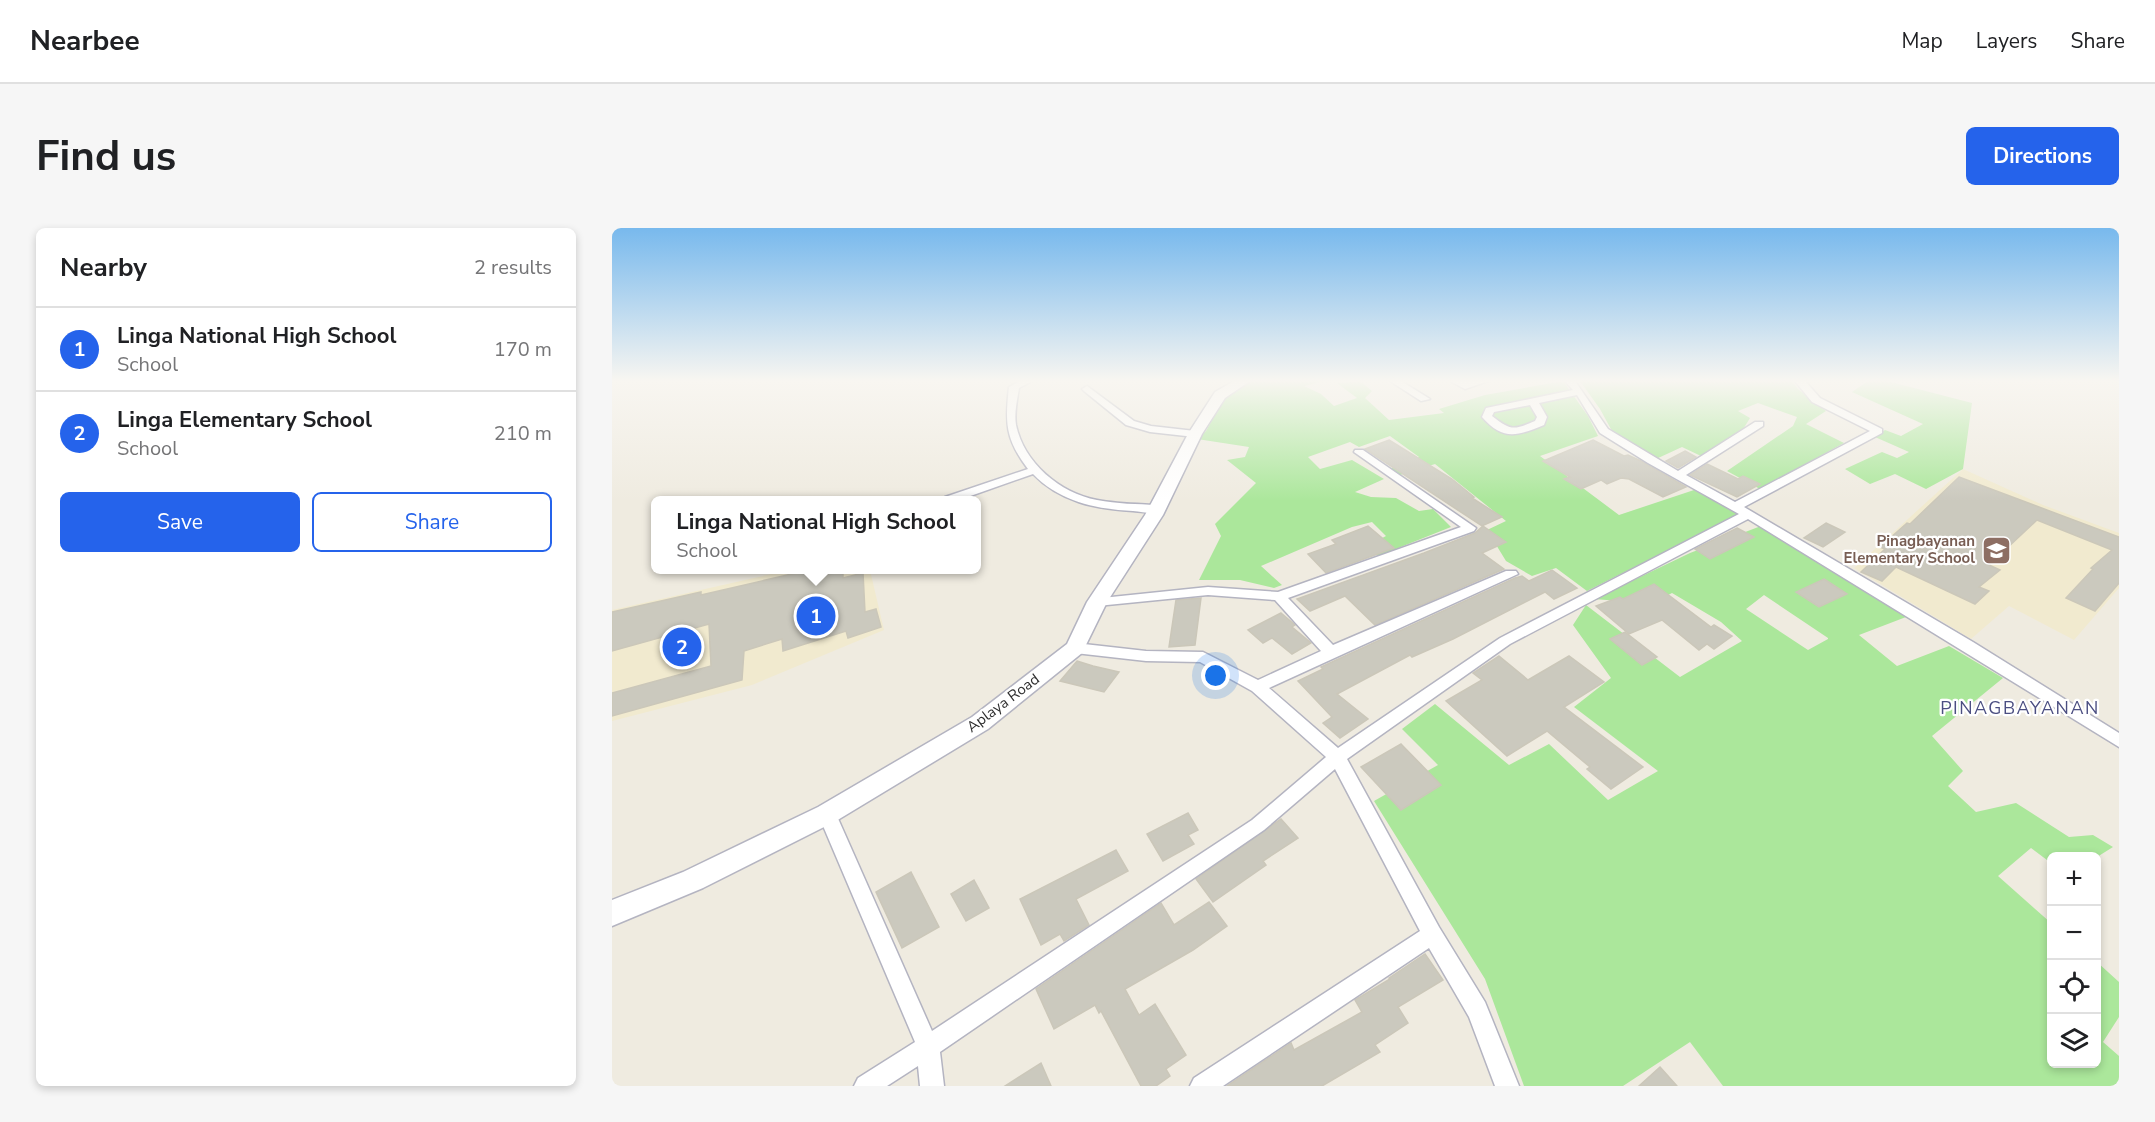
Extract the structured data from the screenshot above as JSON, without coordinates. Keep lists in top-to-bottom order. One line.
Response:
{"streets":{"street":["Aplaya Road"]},"districts":["PINAGBAYANAN"],"places":{"school or university":["Pinagbayanan Elementary School"]},"page":{"header":"Nearbee","nav":["Map","Layers","Share"],"buttons":["Directions",["Save","Share"]],"title":"Find us","heading":["Nearby","2 results"],"list":[{"mark":"1","name":"Linga National High School","note":"School","value":"170 m"},{"mark":"2","name":"Linga Elementary School","note":"School","value":"210 m"}],"popup":["Linga National High School","School"],"pins":["1","2"],"map_buttons":["+","−"]}}
